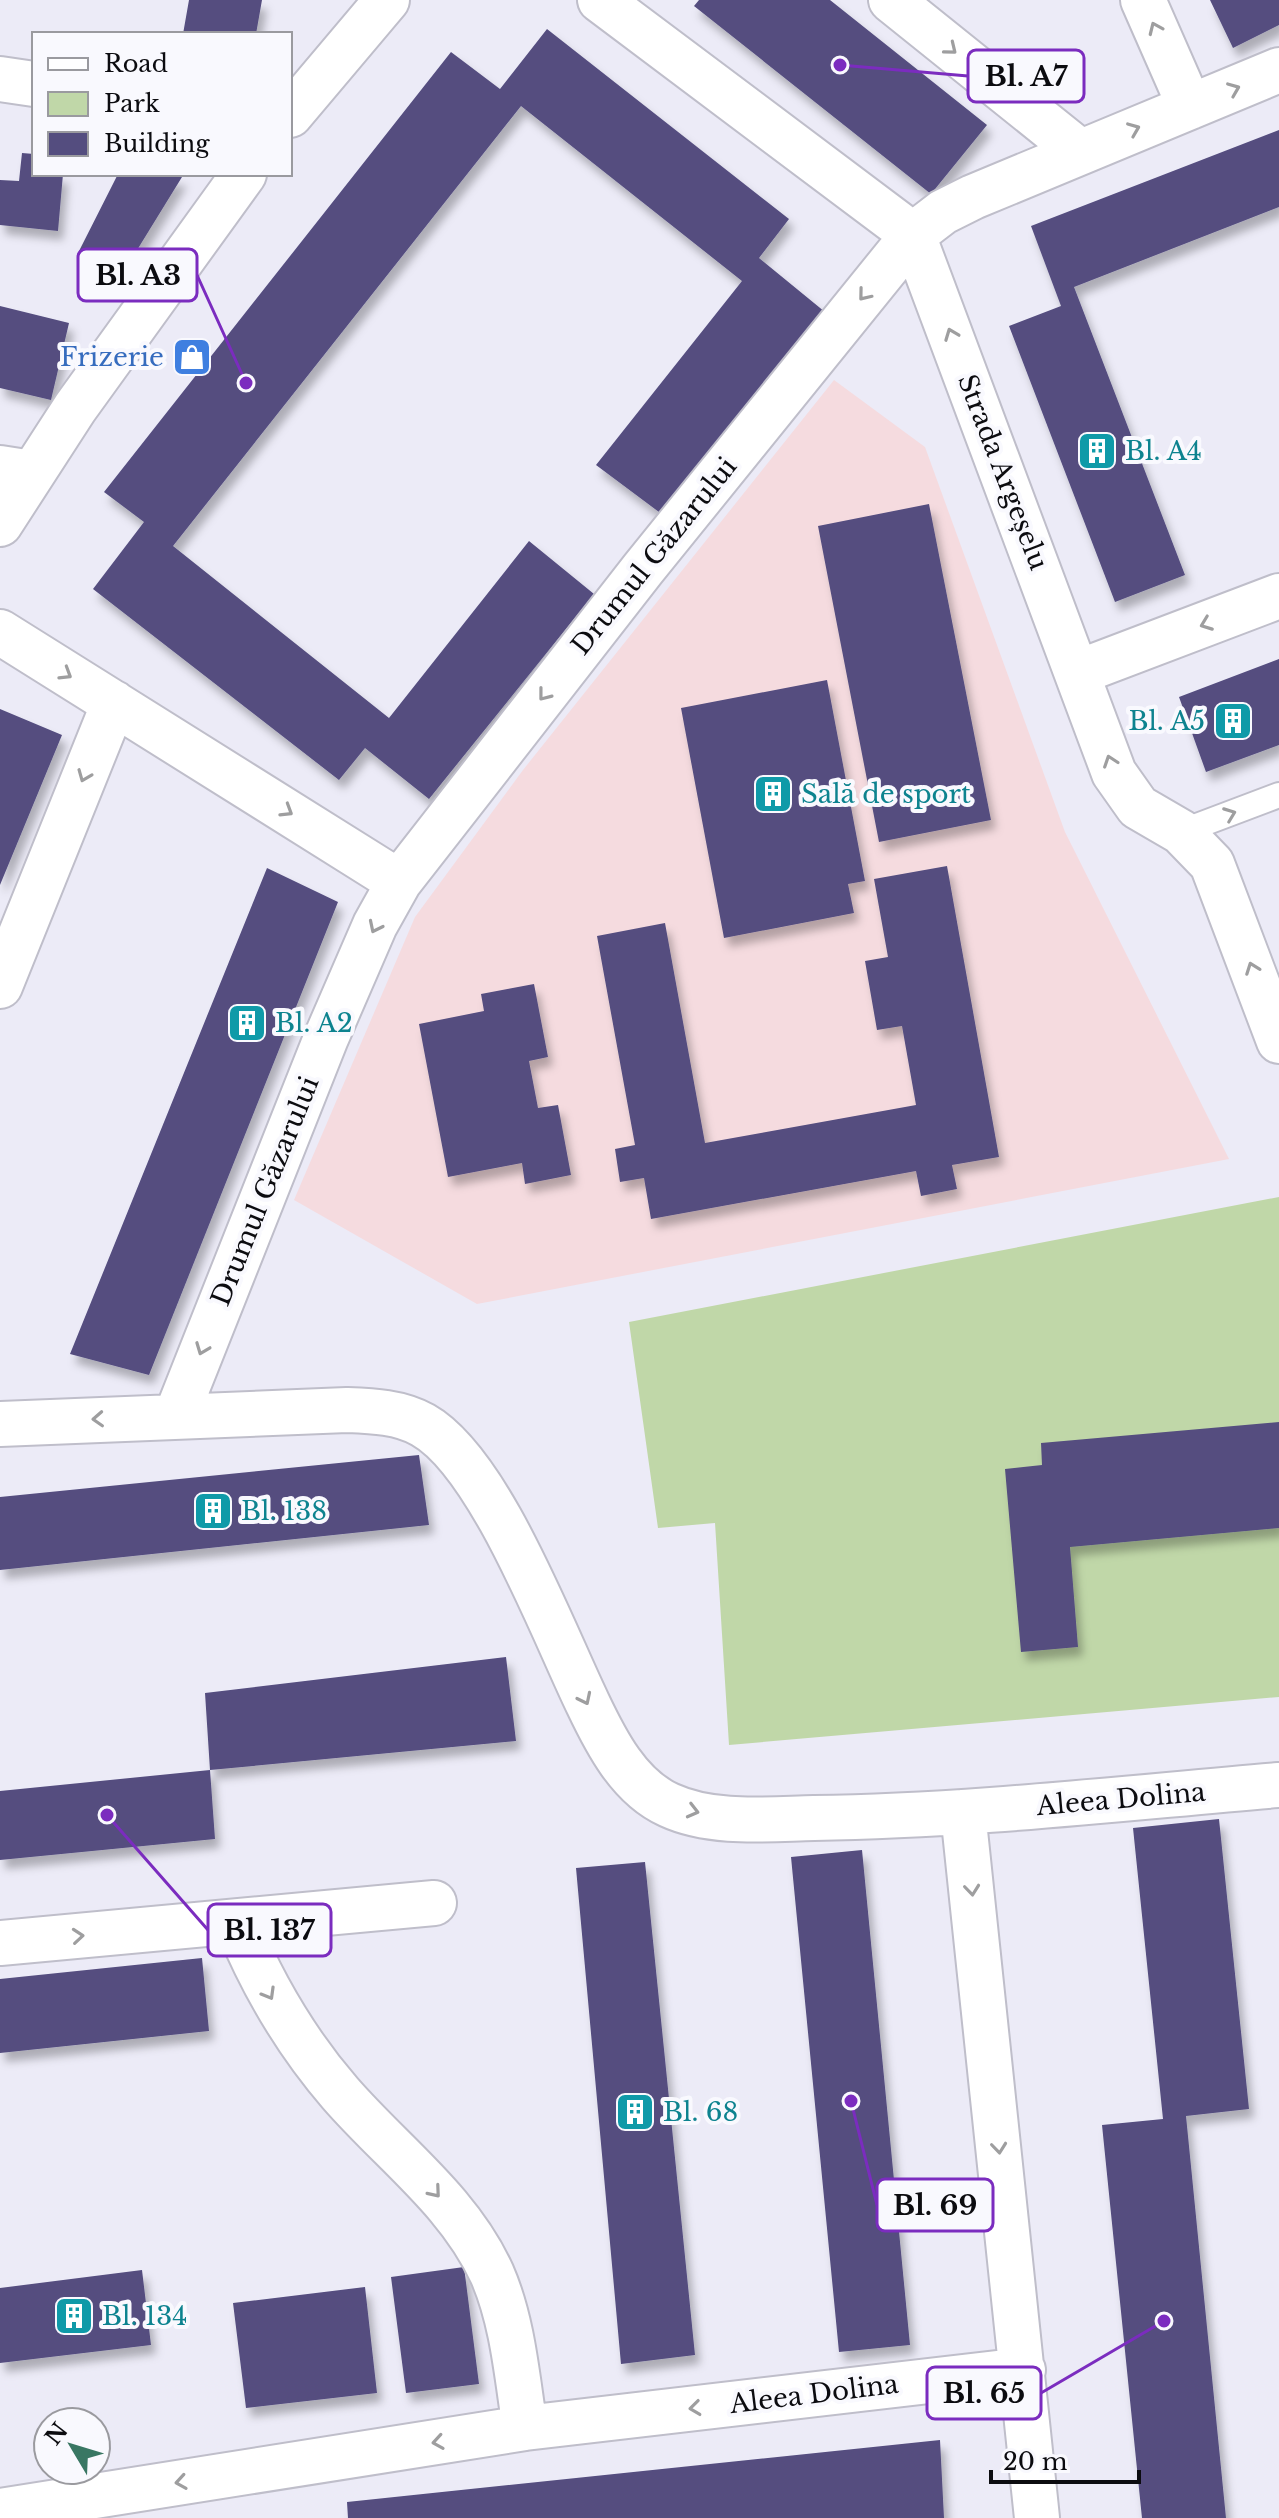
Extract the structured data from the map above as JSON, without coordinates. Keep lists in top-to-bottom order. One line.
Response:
{"streets":{"street":["Strada Argeșelu","Drumul Găzarului","Aleea Dolina"]},"crossings":[["Strada Argeșelu","Drumul Găzarului"],["Drumul Găzarului","Aleea Dolina"]],"one_way":["Strada Argeșelu"],"places":{"other":["Bl. A7","Bl. A3","Bl. 137","Bl. 69","Bl. 65"],"shop":["Frizerie"],"building":["Bl. A4","Bl. A5","Sală de sport","Bl. A2","Bl. 138","Bl. 68","Bl. 134"]},"legend":["Road","Park","Building"],"scale_bar":"20 m","north":"top left"}
